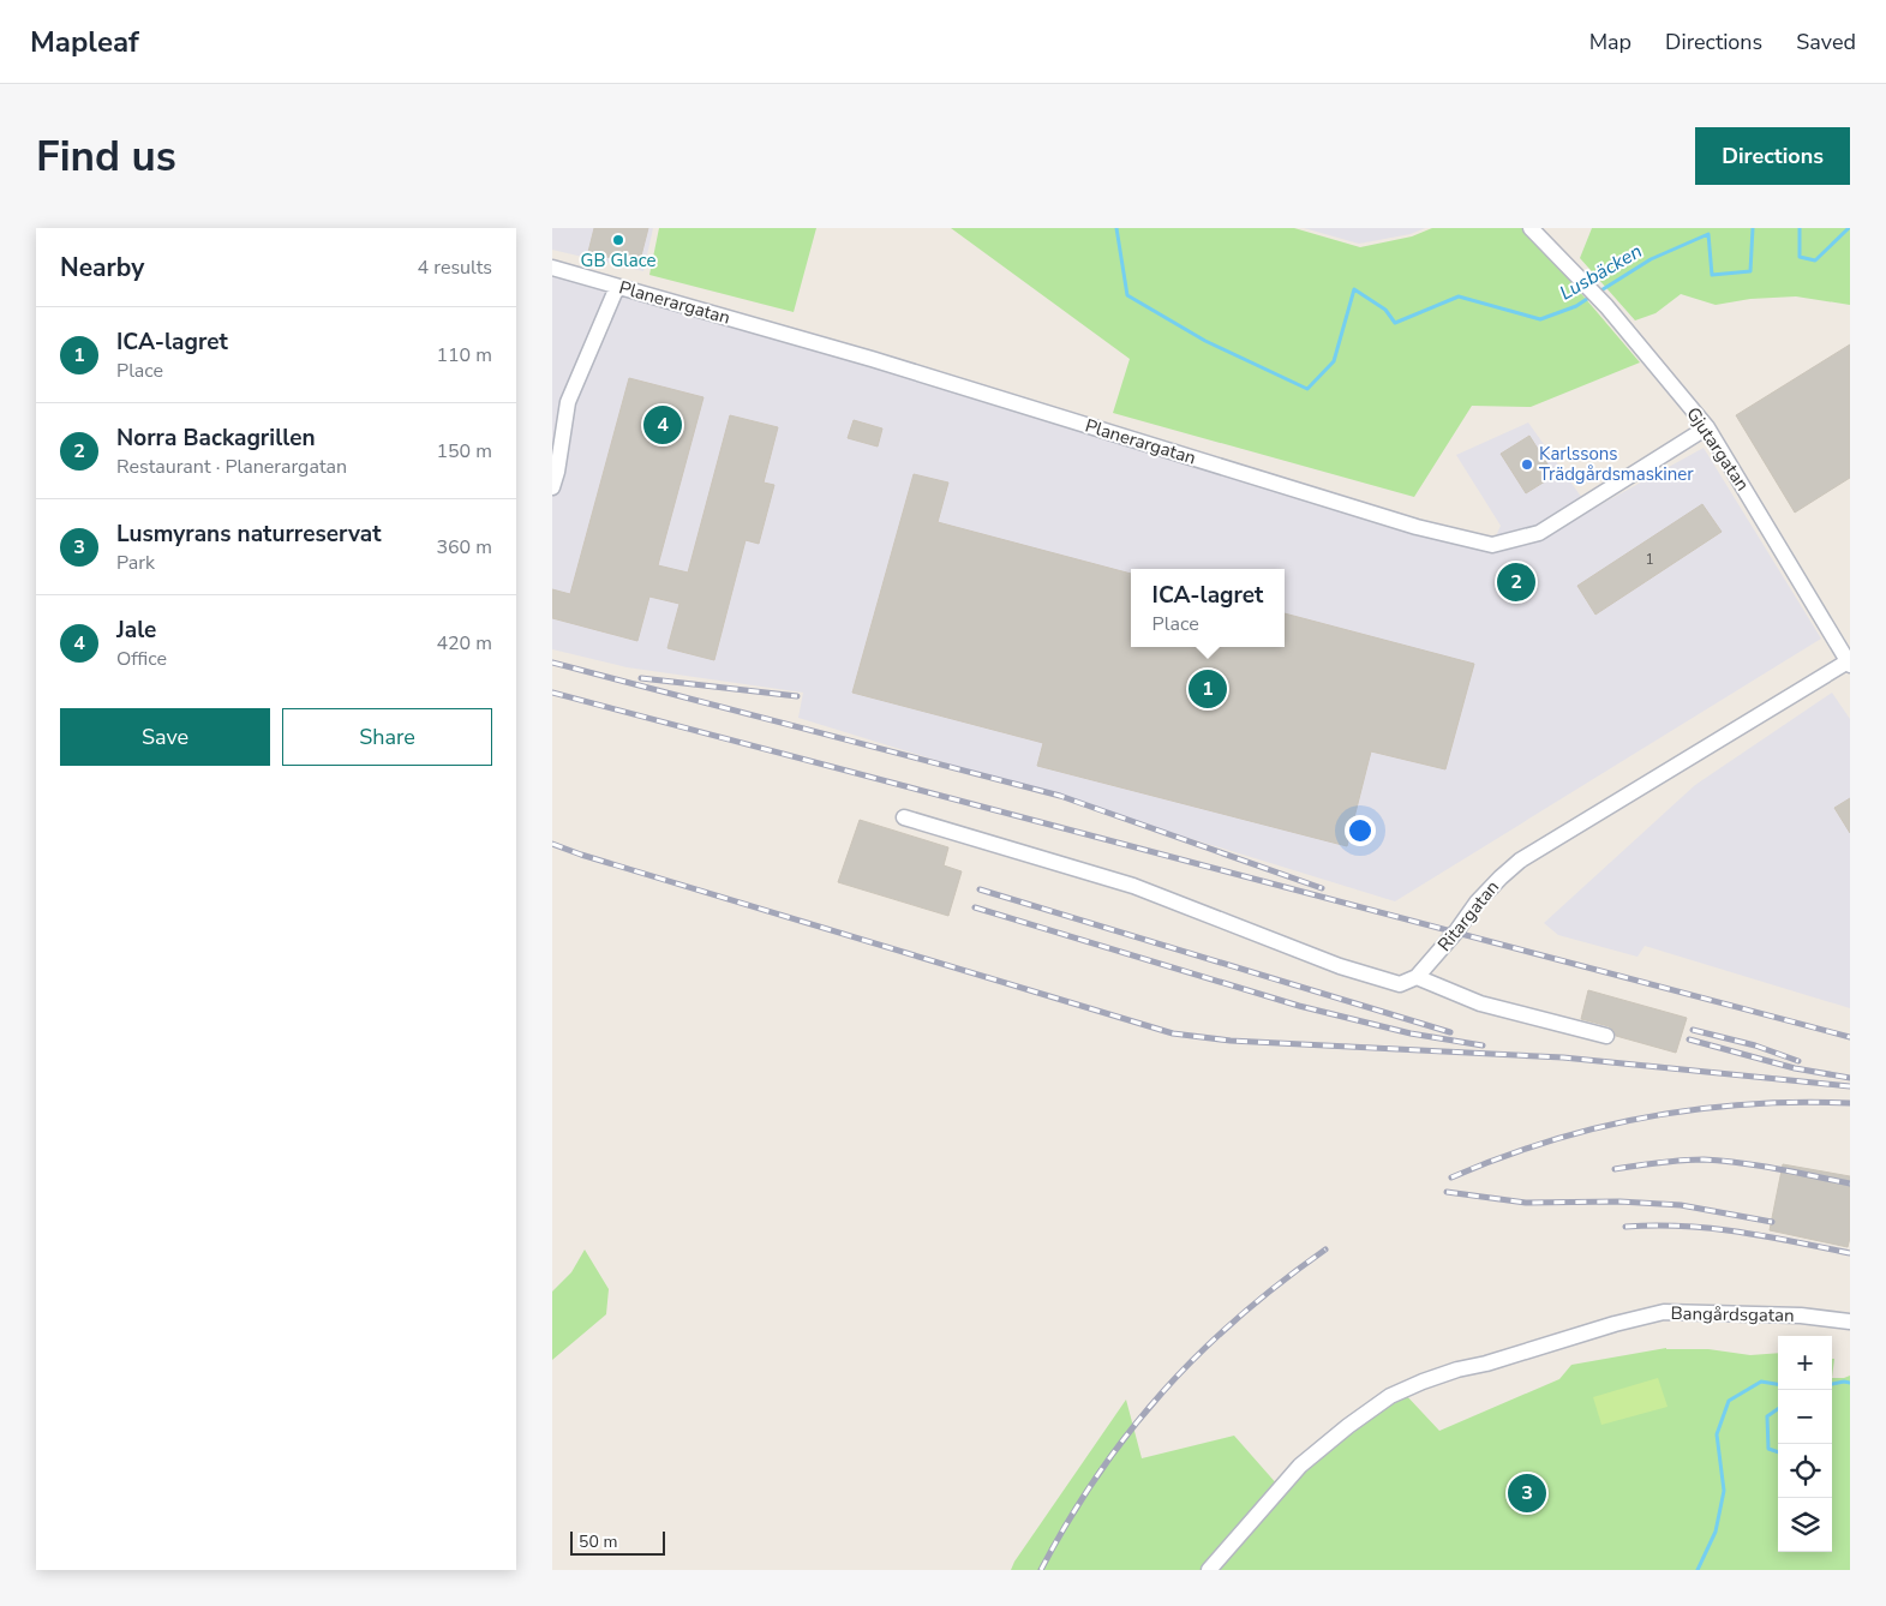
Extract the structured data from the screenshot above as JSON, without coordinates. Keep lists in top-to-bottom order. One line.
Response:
{"streets":{"street":["Planerargatan","Gjutargatan","Ritargatan","Bangårdsgatan"]},"crossings":[["Planerargatan","Gjutargatan"],["Gjutargatan","Ritargatan"]],"water":["Lusbäcken"],"places":["GB Glace","Karlssons Trädgårdsmaskiner"],"house_numbers":["1"],"scale_bar":"50 m","page":{"header":"Mapleaf","nav":["Map","Directions","Saved"],"buttons":["Directions",["Save","Share"]],"title":"Find us","heading":["Nearby","4 results"],"list":[{"mark":"1","name":"ICA-lagret","note":"Place","value":"110 m"},{"mark":"2","name":"Norra Backagrillen","note":"Restaurant · Planerargatan","value":"150 m"},{"mark":"3","name":"Lusmyrans naturreservat","note":"Park","value":"360 m"},{"mark":"4","name":"Jale","note":"Office","value":"420 m"}],"pins":["4","2","1","3"],"popup":["ICA-lagret","Place"],"map_buttons":["+","−"],"scale":"50 m"}}
